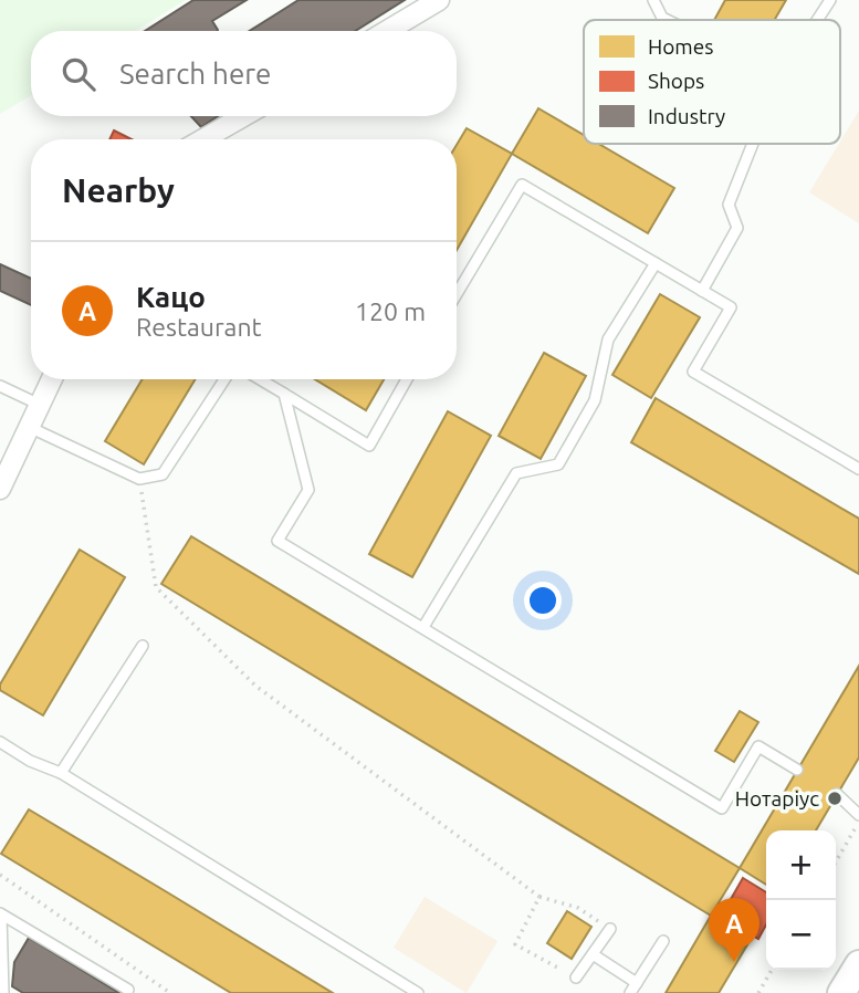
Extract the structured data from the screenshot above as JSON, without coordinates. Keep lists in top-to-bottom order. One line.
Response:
{"places":["Нотаріус"],"legend":["Homes","Shops","Industry"],"page":{"search":"Search here","heading":"Nearby","list":[{"mark":"A","name":"Кацо","note":"Restaurant","value":"120 m"}],"map_buttons":["+","−"],"pins":"A"}}
